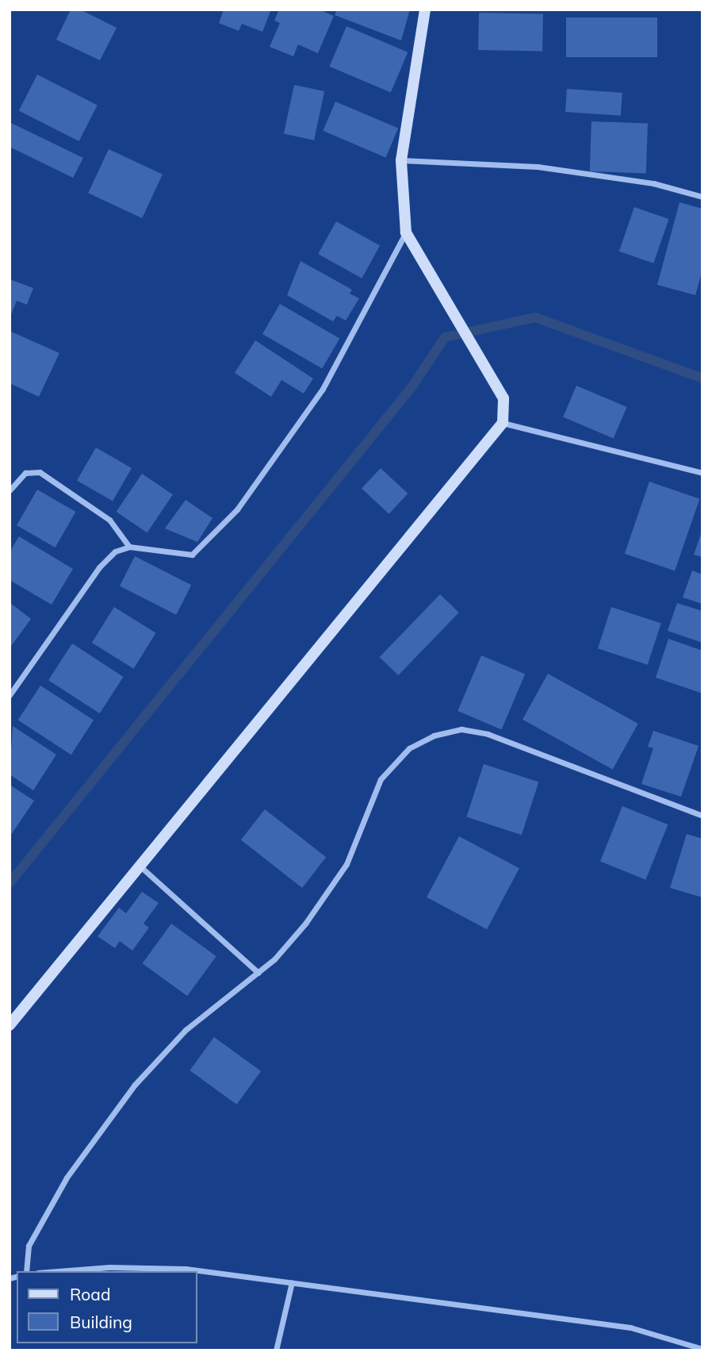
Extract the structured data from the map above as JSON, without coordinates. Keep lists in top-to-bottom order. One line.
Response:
{"legend":["Road","Building"]}
